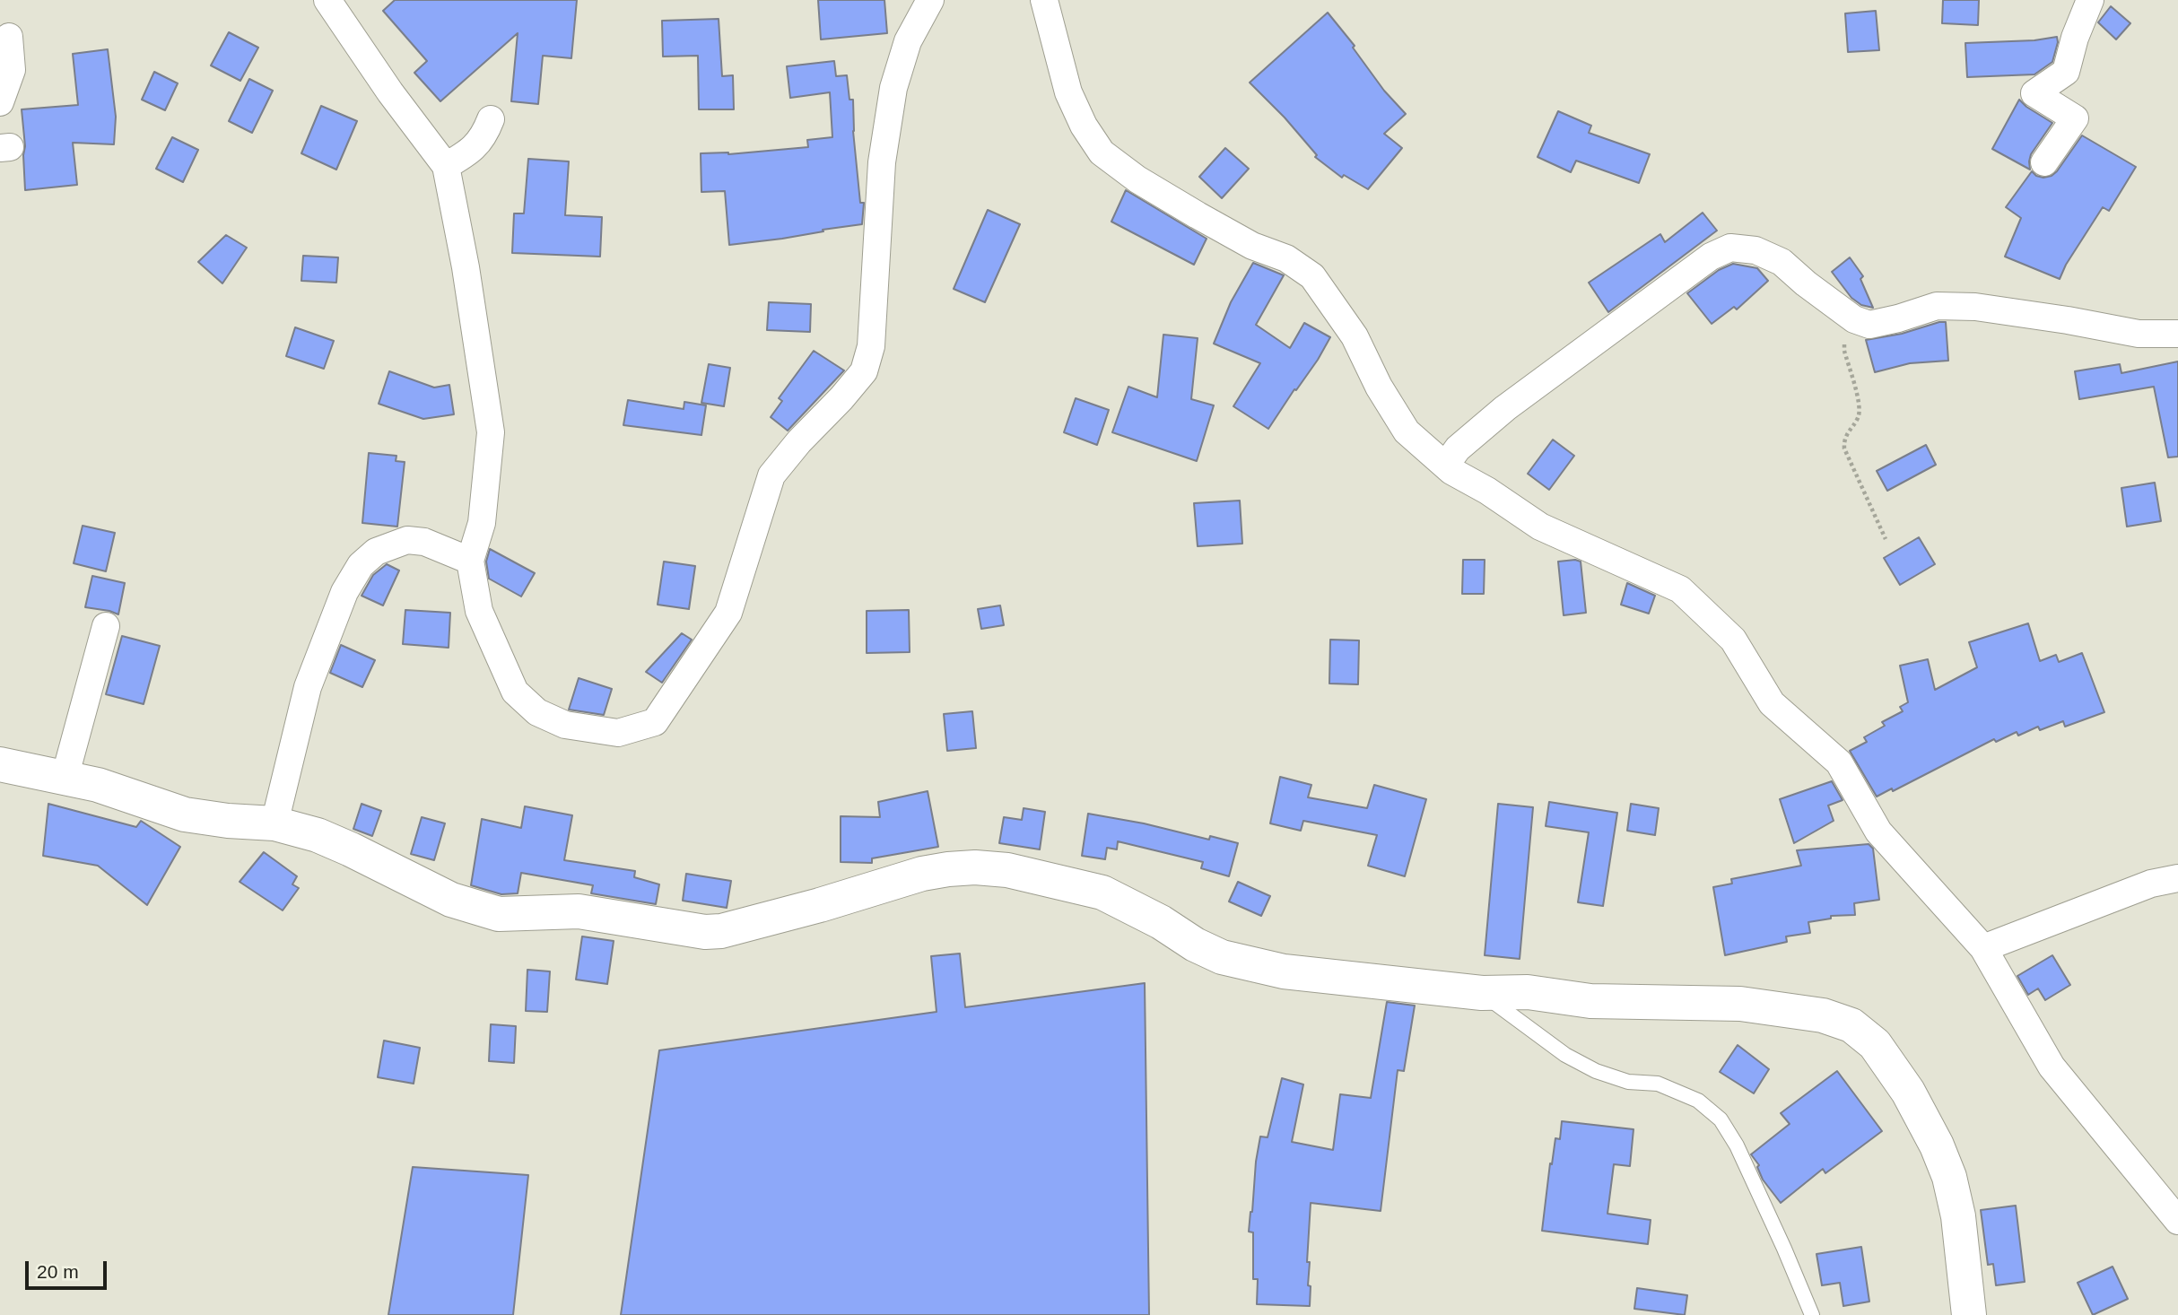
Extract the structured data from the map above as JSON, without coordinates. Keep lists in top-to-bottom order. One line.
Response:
{"scale_bar":"20 m"}
